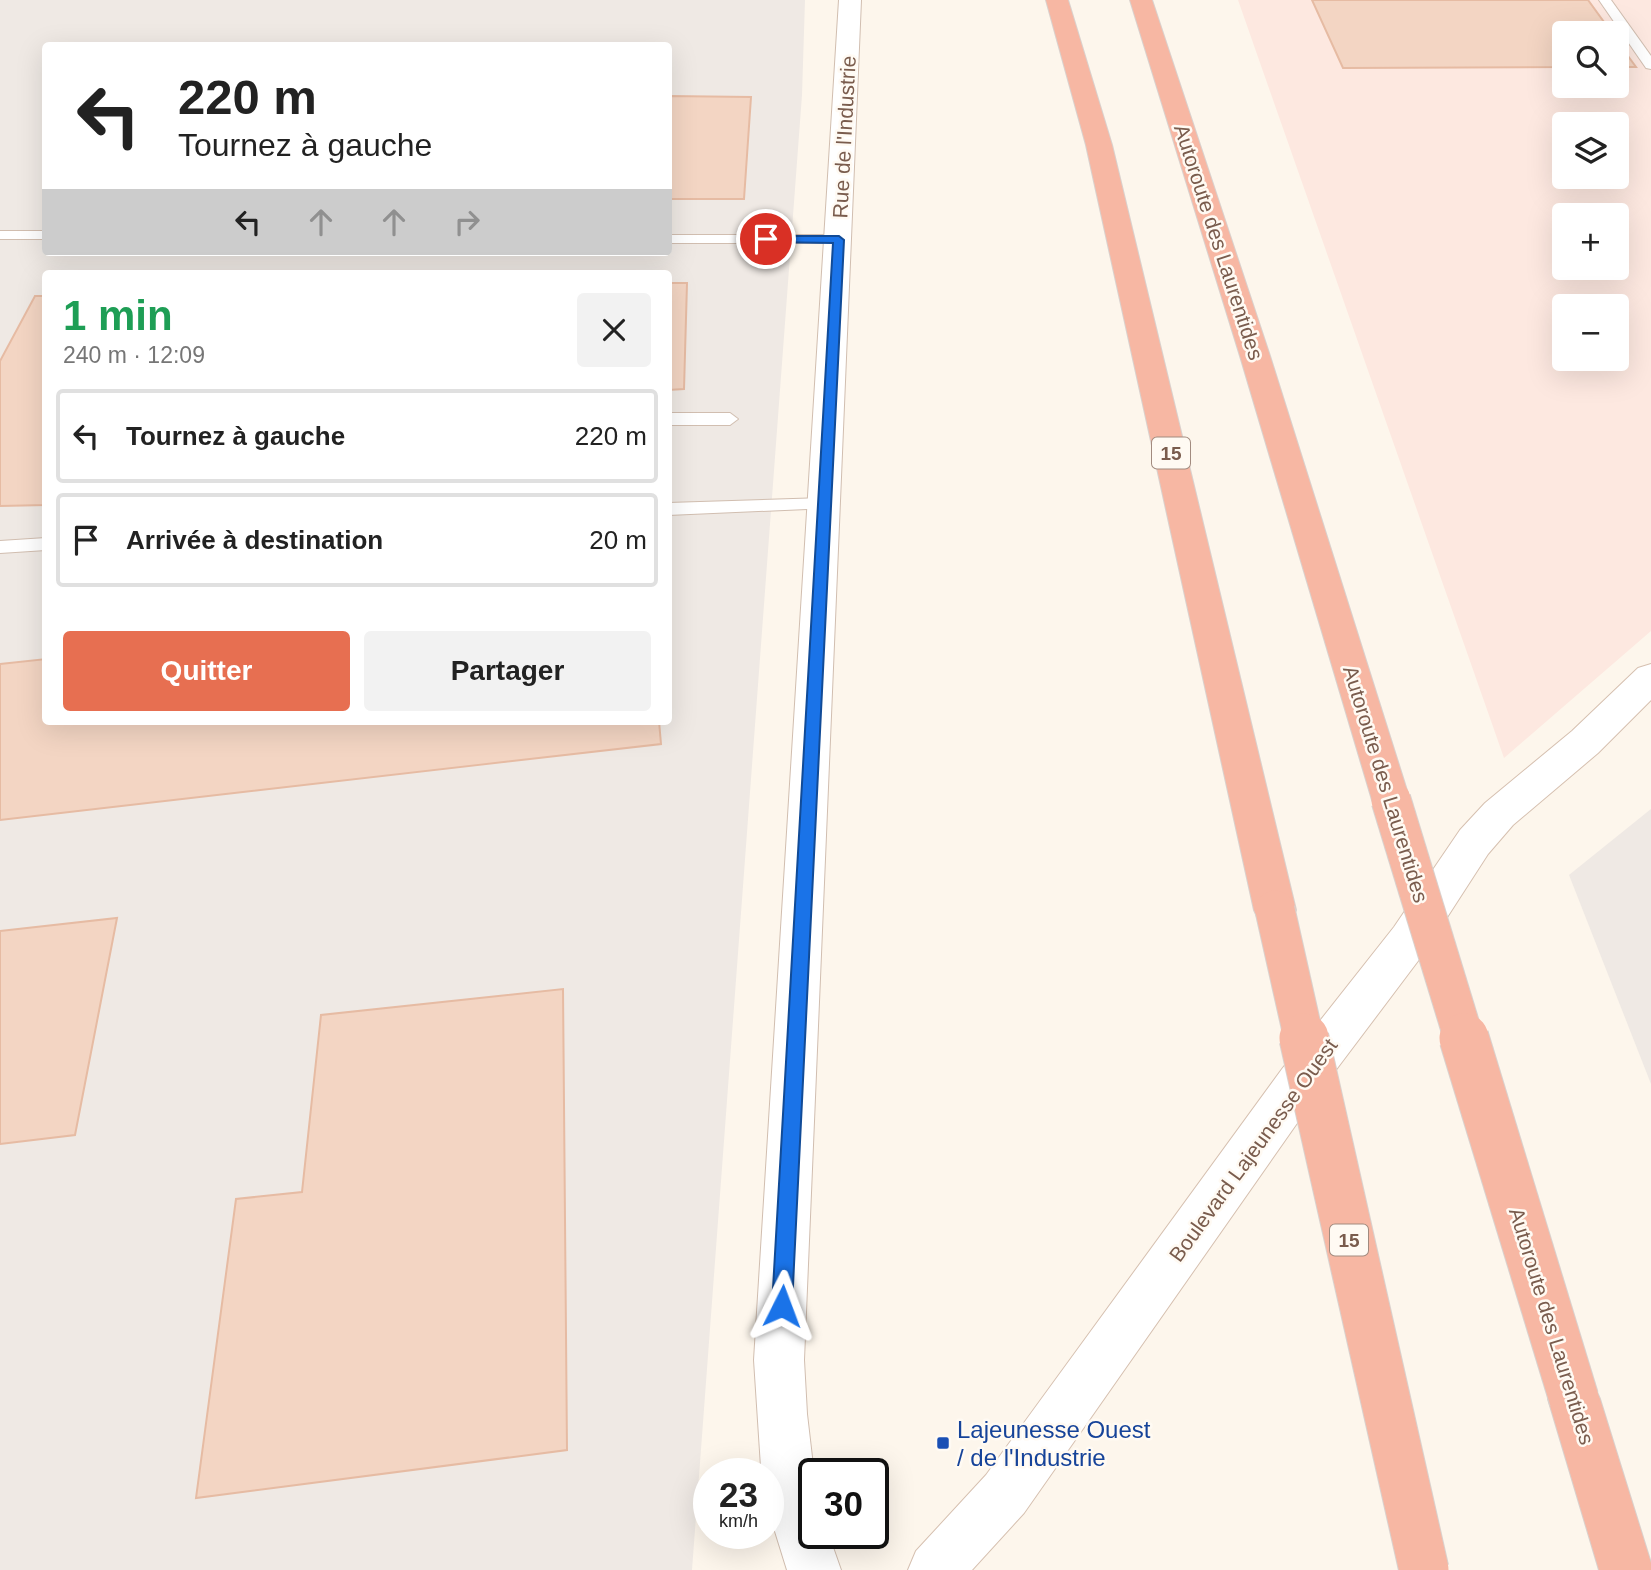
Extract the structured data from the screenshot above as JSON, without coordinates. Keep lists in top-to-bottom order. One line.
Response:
{"streets":{"highway":["Autoroute des Laurentides","15"],"street":["Rue de l'Industrie","Boulevard Lajeunesse Ouest"]},"places":{"transit":["Lajeunesse Ouest / de l'Industrie"]},"page":{"map_buttons":["+","−"],"turn":["220 m","Tournez à gauche"],"heading":["1 min","240 m · 12:09"],"list":[{"name":"Tournez à gauche","value":"220 m"},{"name":"Arrivée à destination","value":"20 m"}],"buttons":["Quitter","Partager"],"speed":"23 km/h","limit":"30"}}
